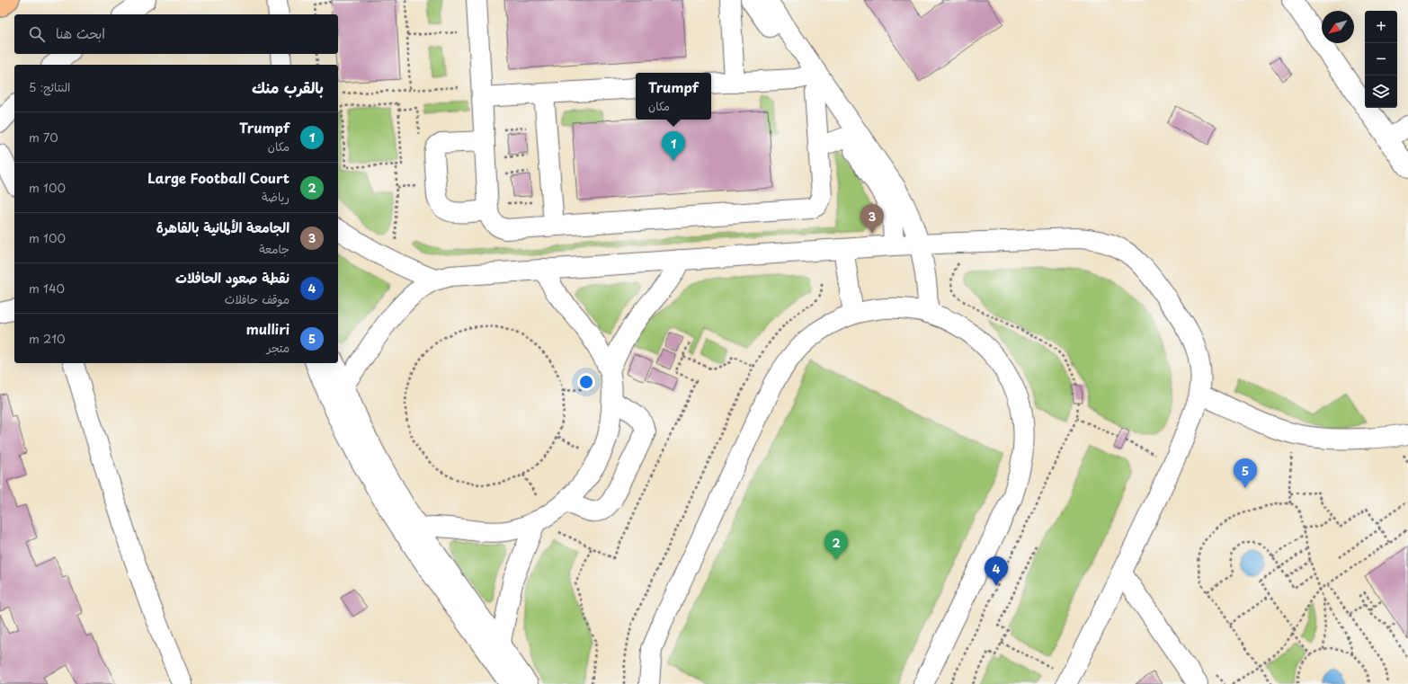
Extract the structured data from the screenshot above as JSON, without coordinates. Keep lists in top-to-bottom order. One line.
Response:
{"north":"bottom left","page":{"map_buttons":["+","−"],"search":"ابحث هنا","heading":["بالقرب منك","النتائج: 5"],"popup":["Trumpf","مكان"],"list":[{"mark":"1","name":"Trumpf","note":"مكان","value":"70 m"},{"mark":"2","name":"Large Football Court","note":"رياضة","value":"100 m"},{"mark":"3","name":"الجامعة الألمانية بالقاهرة","note":"جامعة","value":"100 m"},{"mark":"4","name":"نقطة صعود الحافلات","note":"موقف حافلات","value":"140 m"},{"mark":"5","name":"mulliri","note":"متجر","value":"210 m"}],"pins":["1","3","5","2","4"]}}
